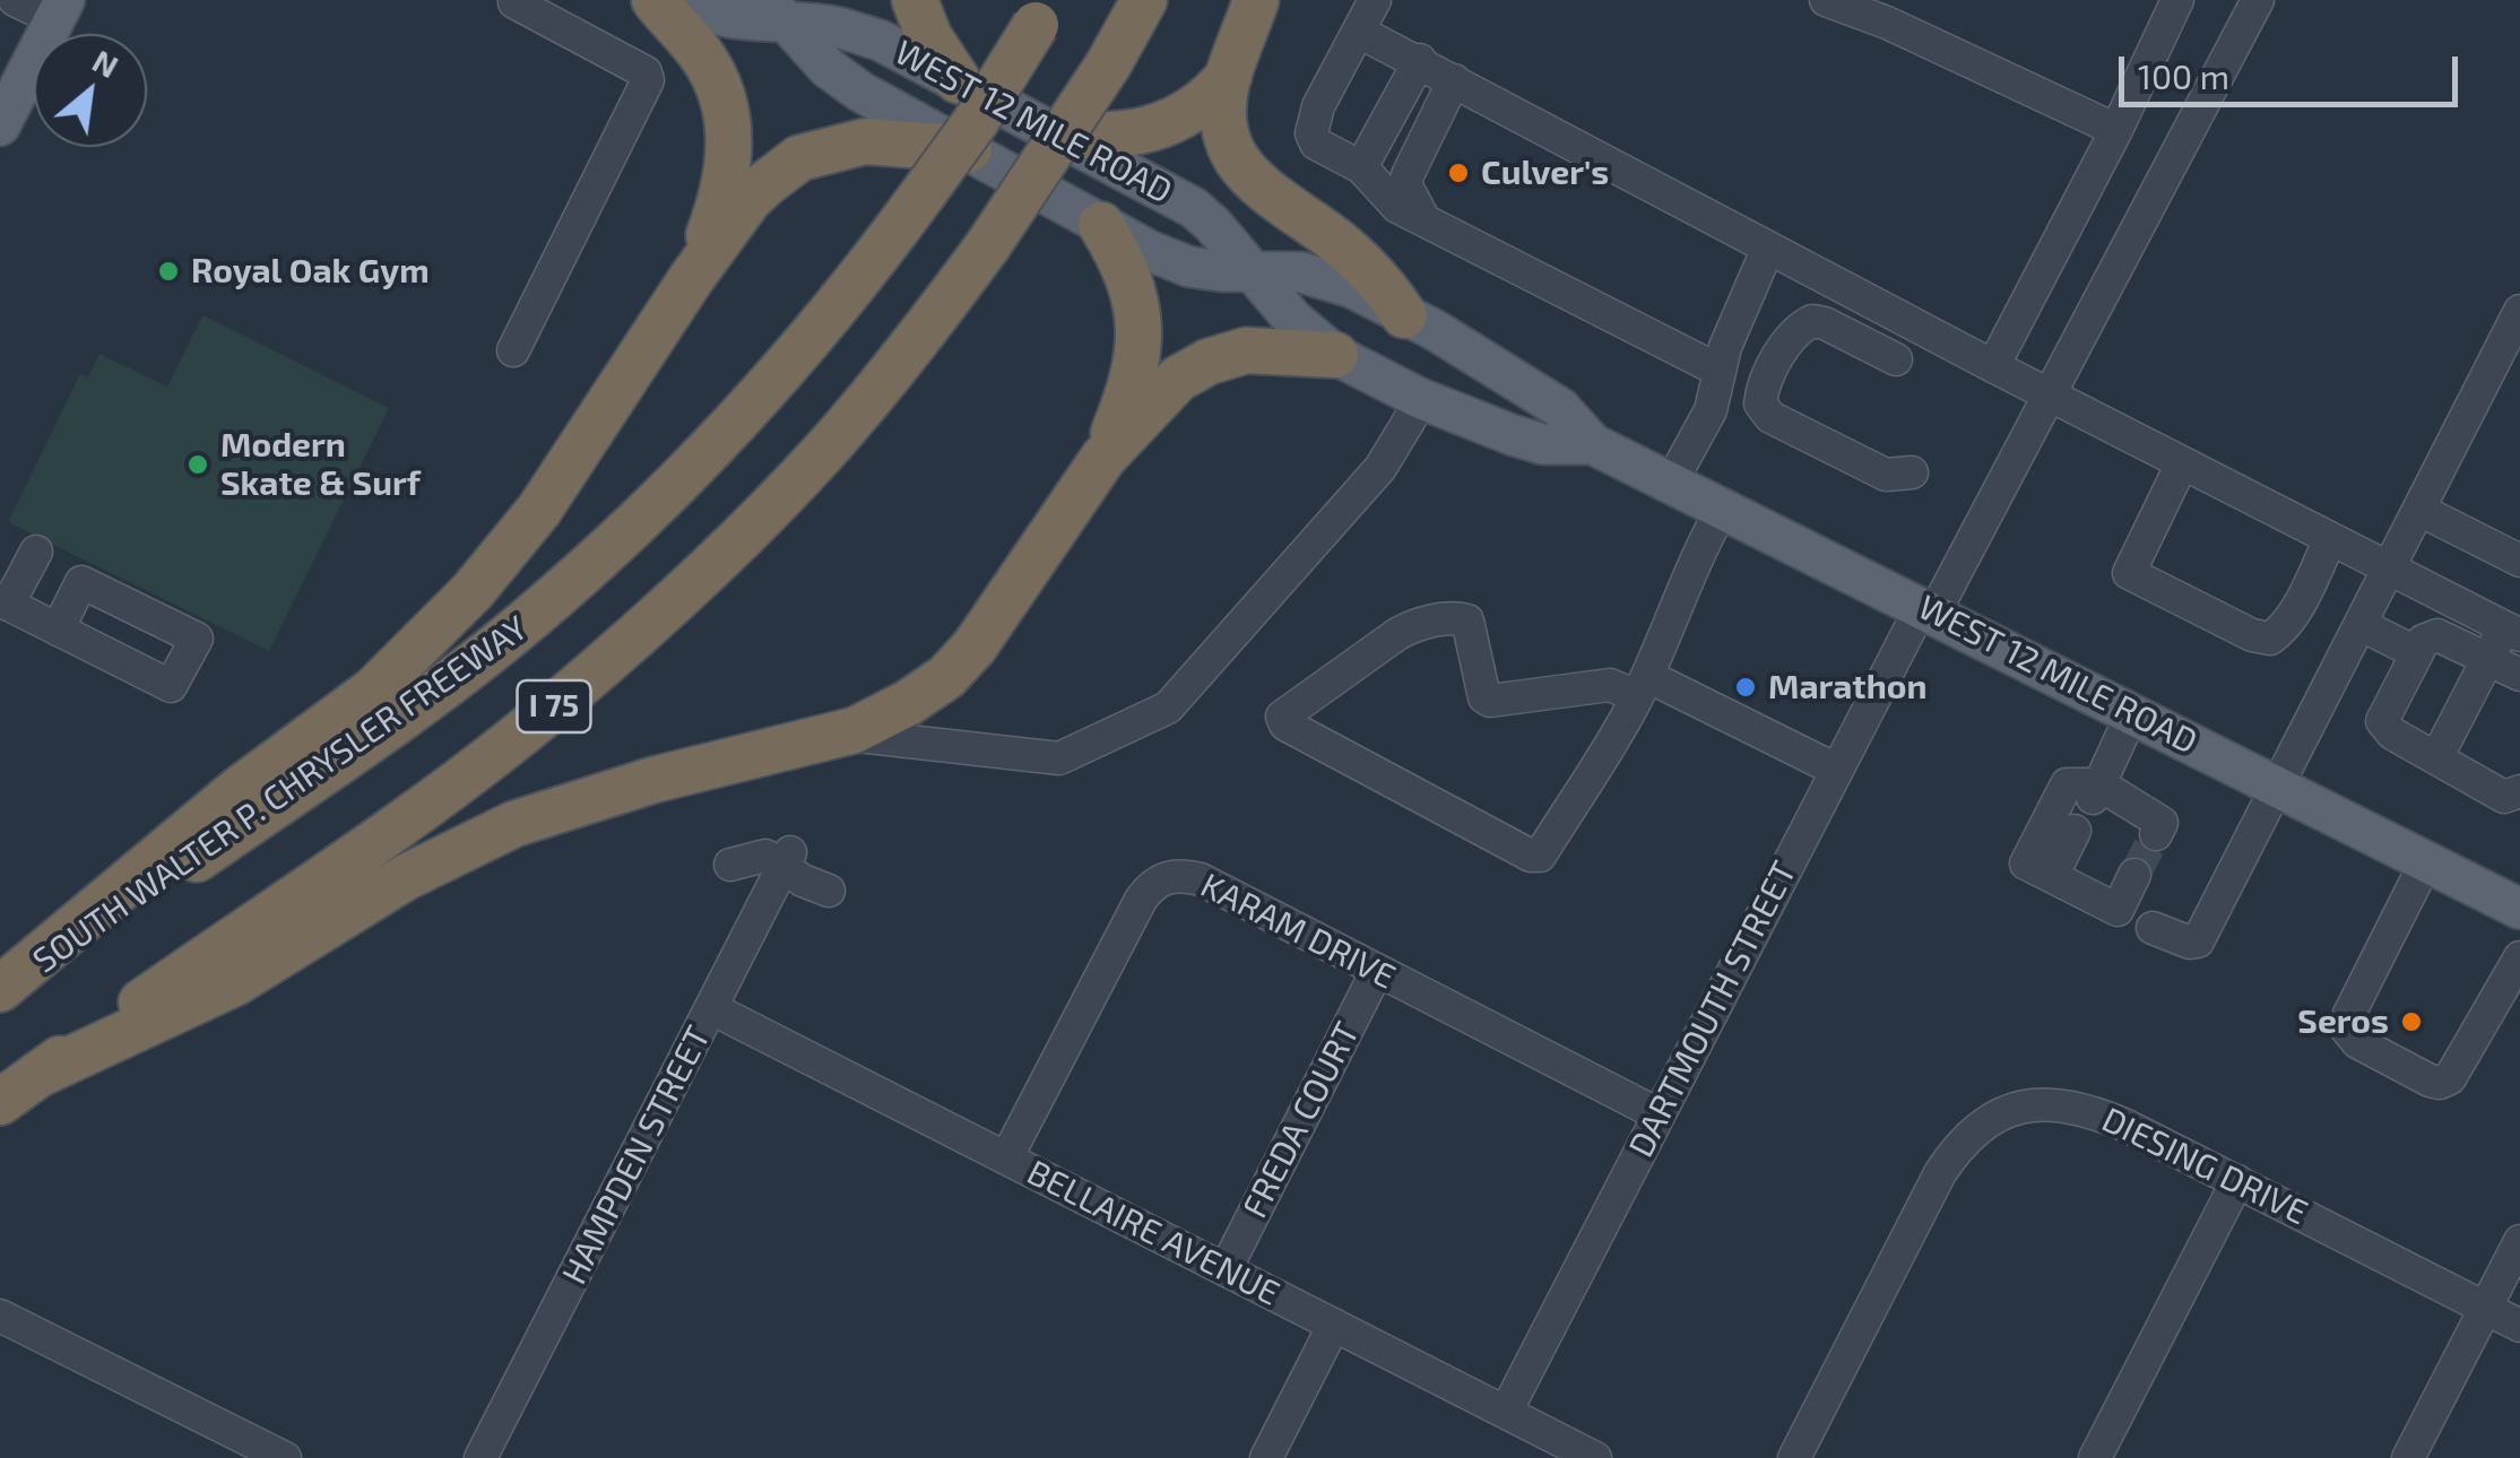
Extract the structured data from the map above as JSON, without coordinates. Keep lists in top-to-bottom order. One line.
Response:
{"streets":{"highway":["I 75","SOUTH WALTER P. CHRYSLER FREEWAY"],"main road":["WEST 12 MILE ROAD"],"street":["KARAM DRIVE","DARTMOUTH STREET","FREDA COURT","HAMPDEN STREET","DIESING DRIVE","BELLAIRE AVENUE"]},"crossings":[["WEST 12 MILE ROAD","DARTMOUTH STREET"],["KARAM DRIVE","DARTMOUTH STREET"],["KARAM DRIVE","FREDA COURT"],["KARAM DRIVE","BELLAIRE AVENUE"],["DARTMOUTH STREET","BELLAIRE AVENUE"],["FREDA COURT","BELLAIRE AVENUE"],["HAMPDEN STREET","BELLAIRE AVENUE"]],"places":["Culver's","Royal Oak Gym","Modern Skate & Surf","Marathon","Seros"],"scale_bar":"100 m","north":"top right"}
